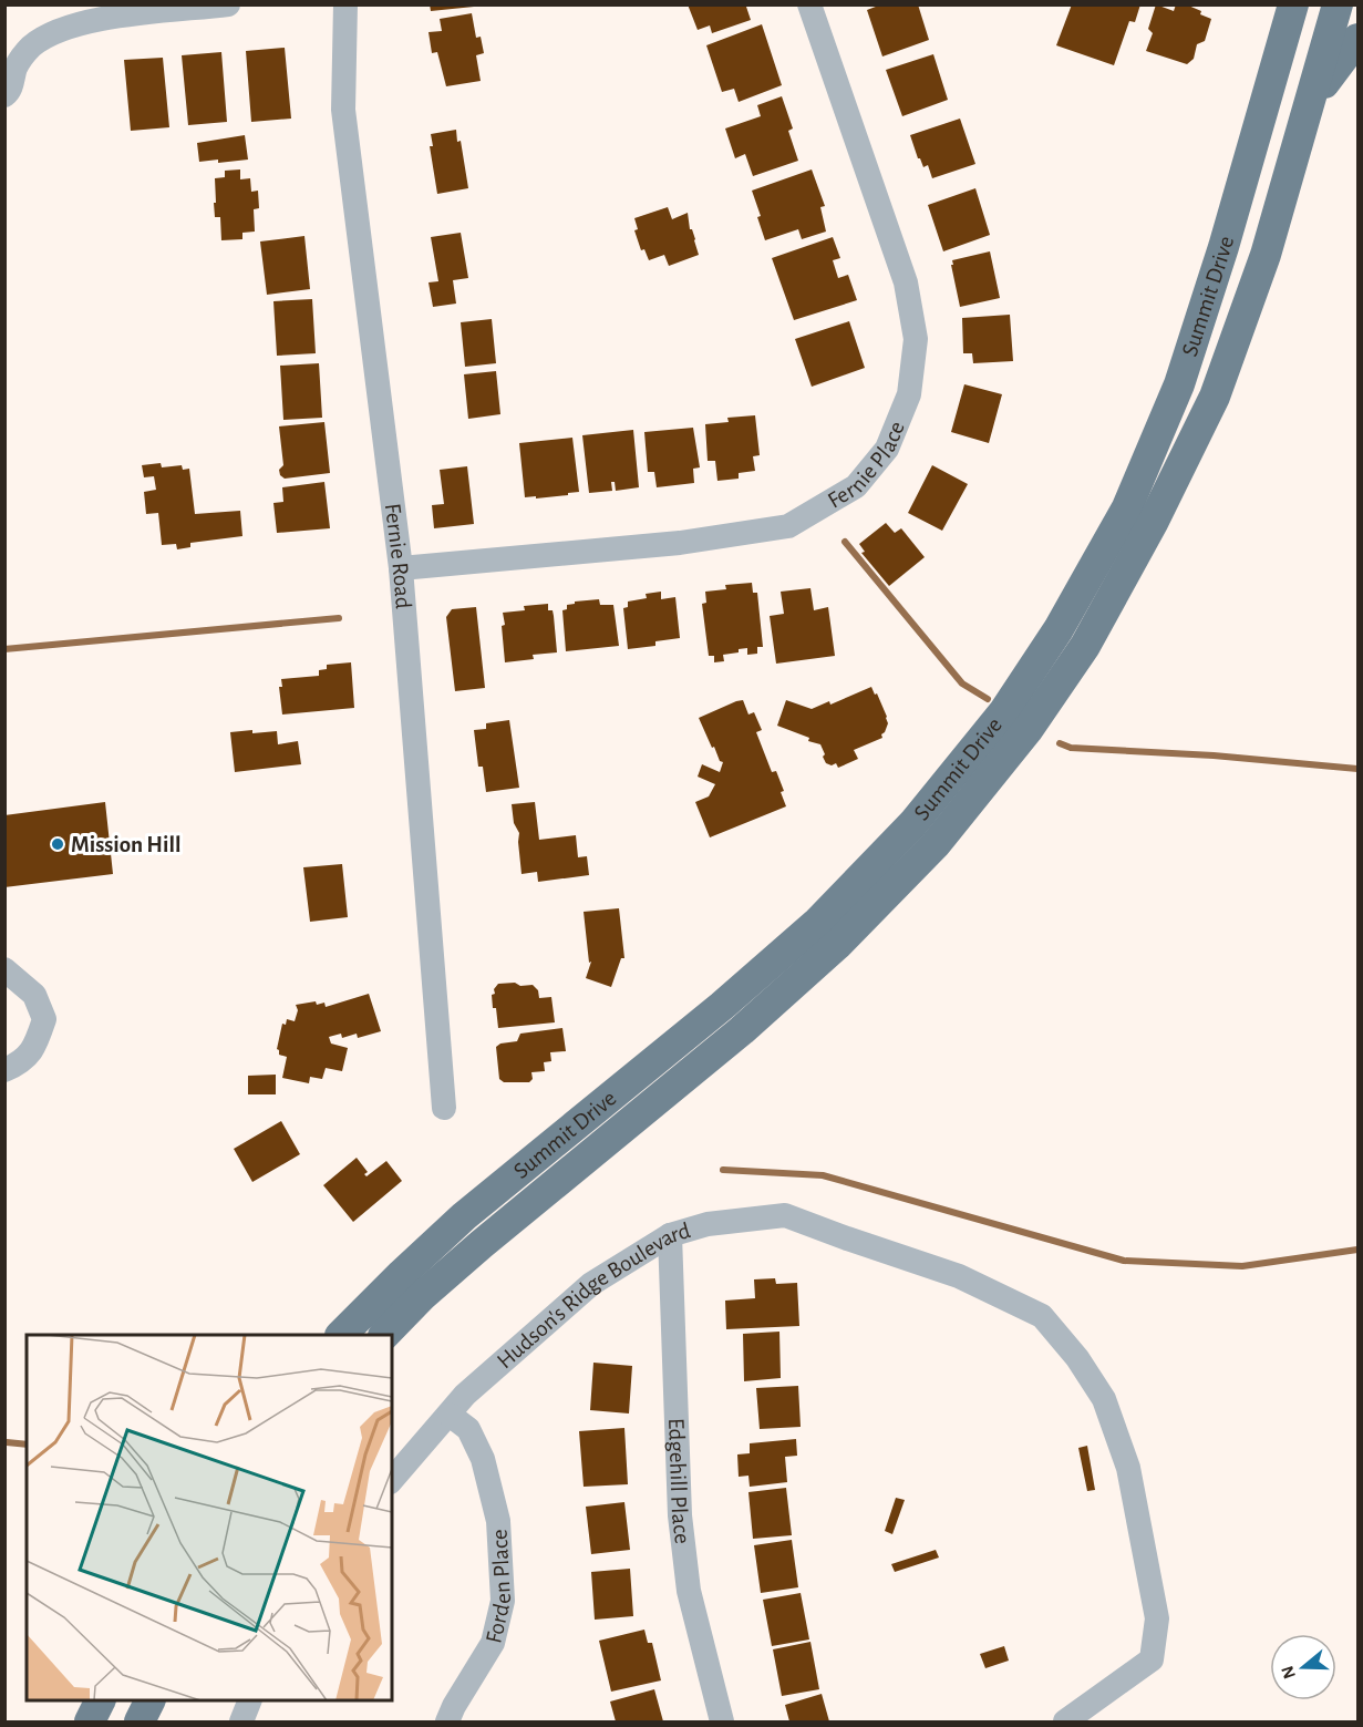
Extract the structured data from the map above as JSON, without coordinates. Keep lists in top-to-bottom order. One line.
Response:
{"streets":{"main road":["Summit Drive"],"street":["Fernie Place","Fernie Road","Hudson's Ridge Boulevard","Edgehill Place","Forden Place"]},"crossings":[["Fernie Place","Fernie Road"],["Hudson's Ridge Boulevard","Edgehill Place"],["Hudson's Ridge Boulevard","Forden Place"]],"places":["Mission Hill"],"north":"left"}
